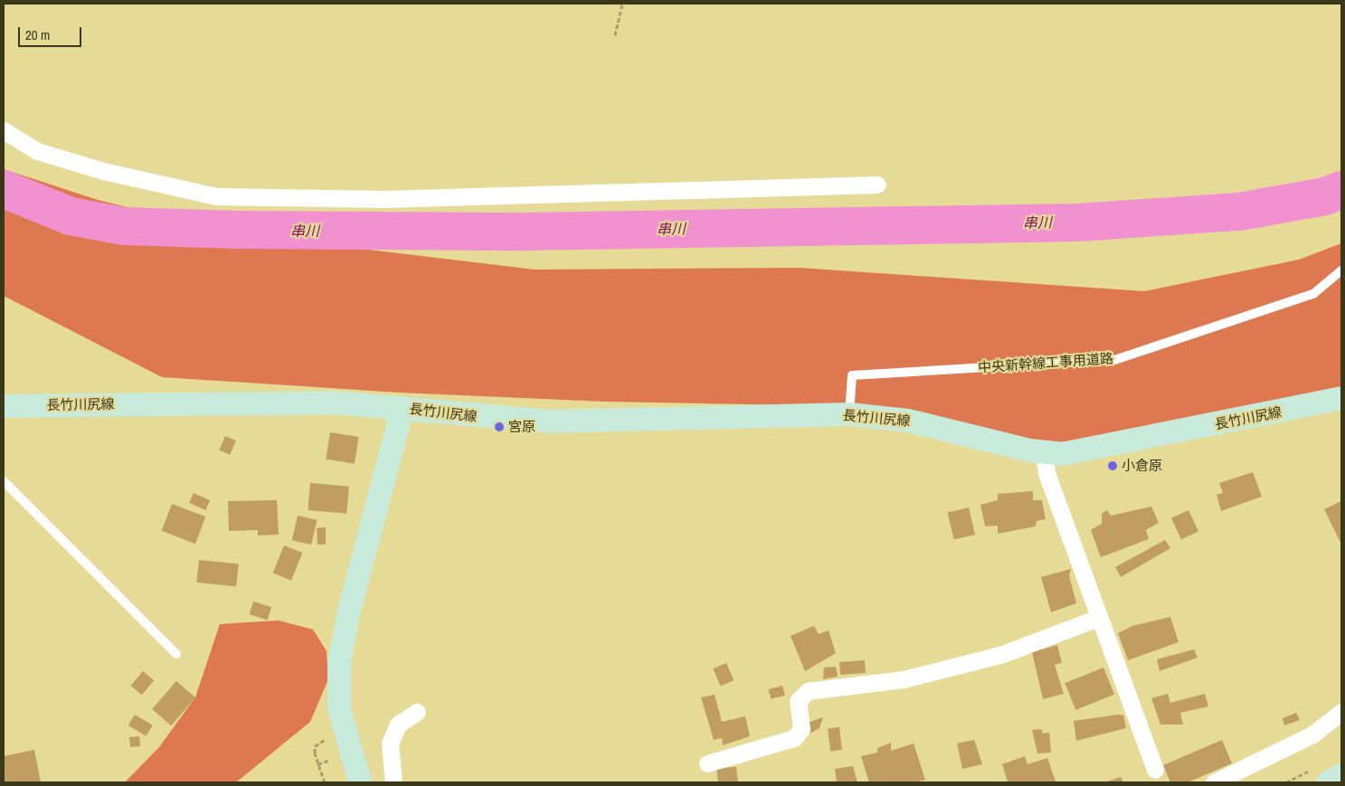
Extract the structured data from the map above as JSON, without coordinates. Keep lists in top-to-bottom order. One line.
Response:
{"streets":{"main road":["長竹川尻線"],"lane":["中央新幹線工事用道路"]},"crossings":[["中央新幹線工事用道路","長竹川尻線"]],"water":["串川"],"places":["宮原","小倉原"],"scale_bar":"20 m"}
